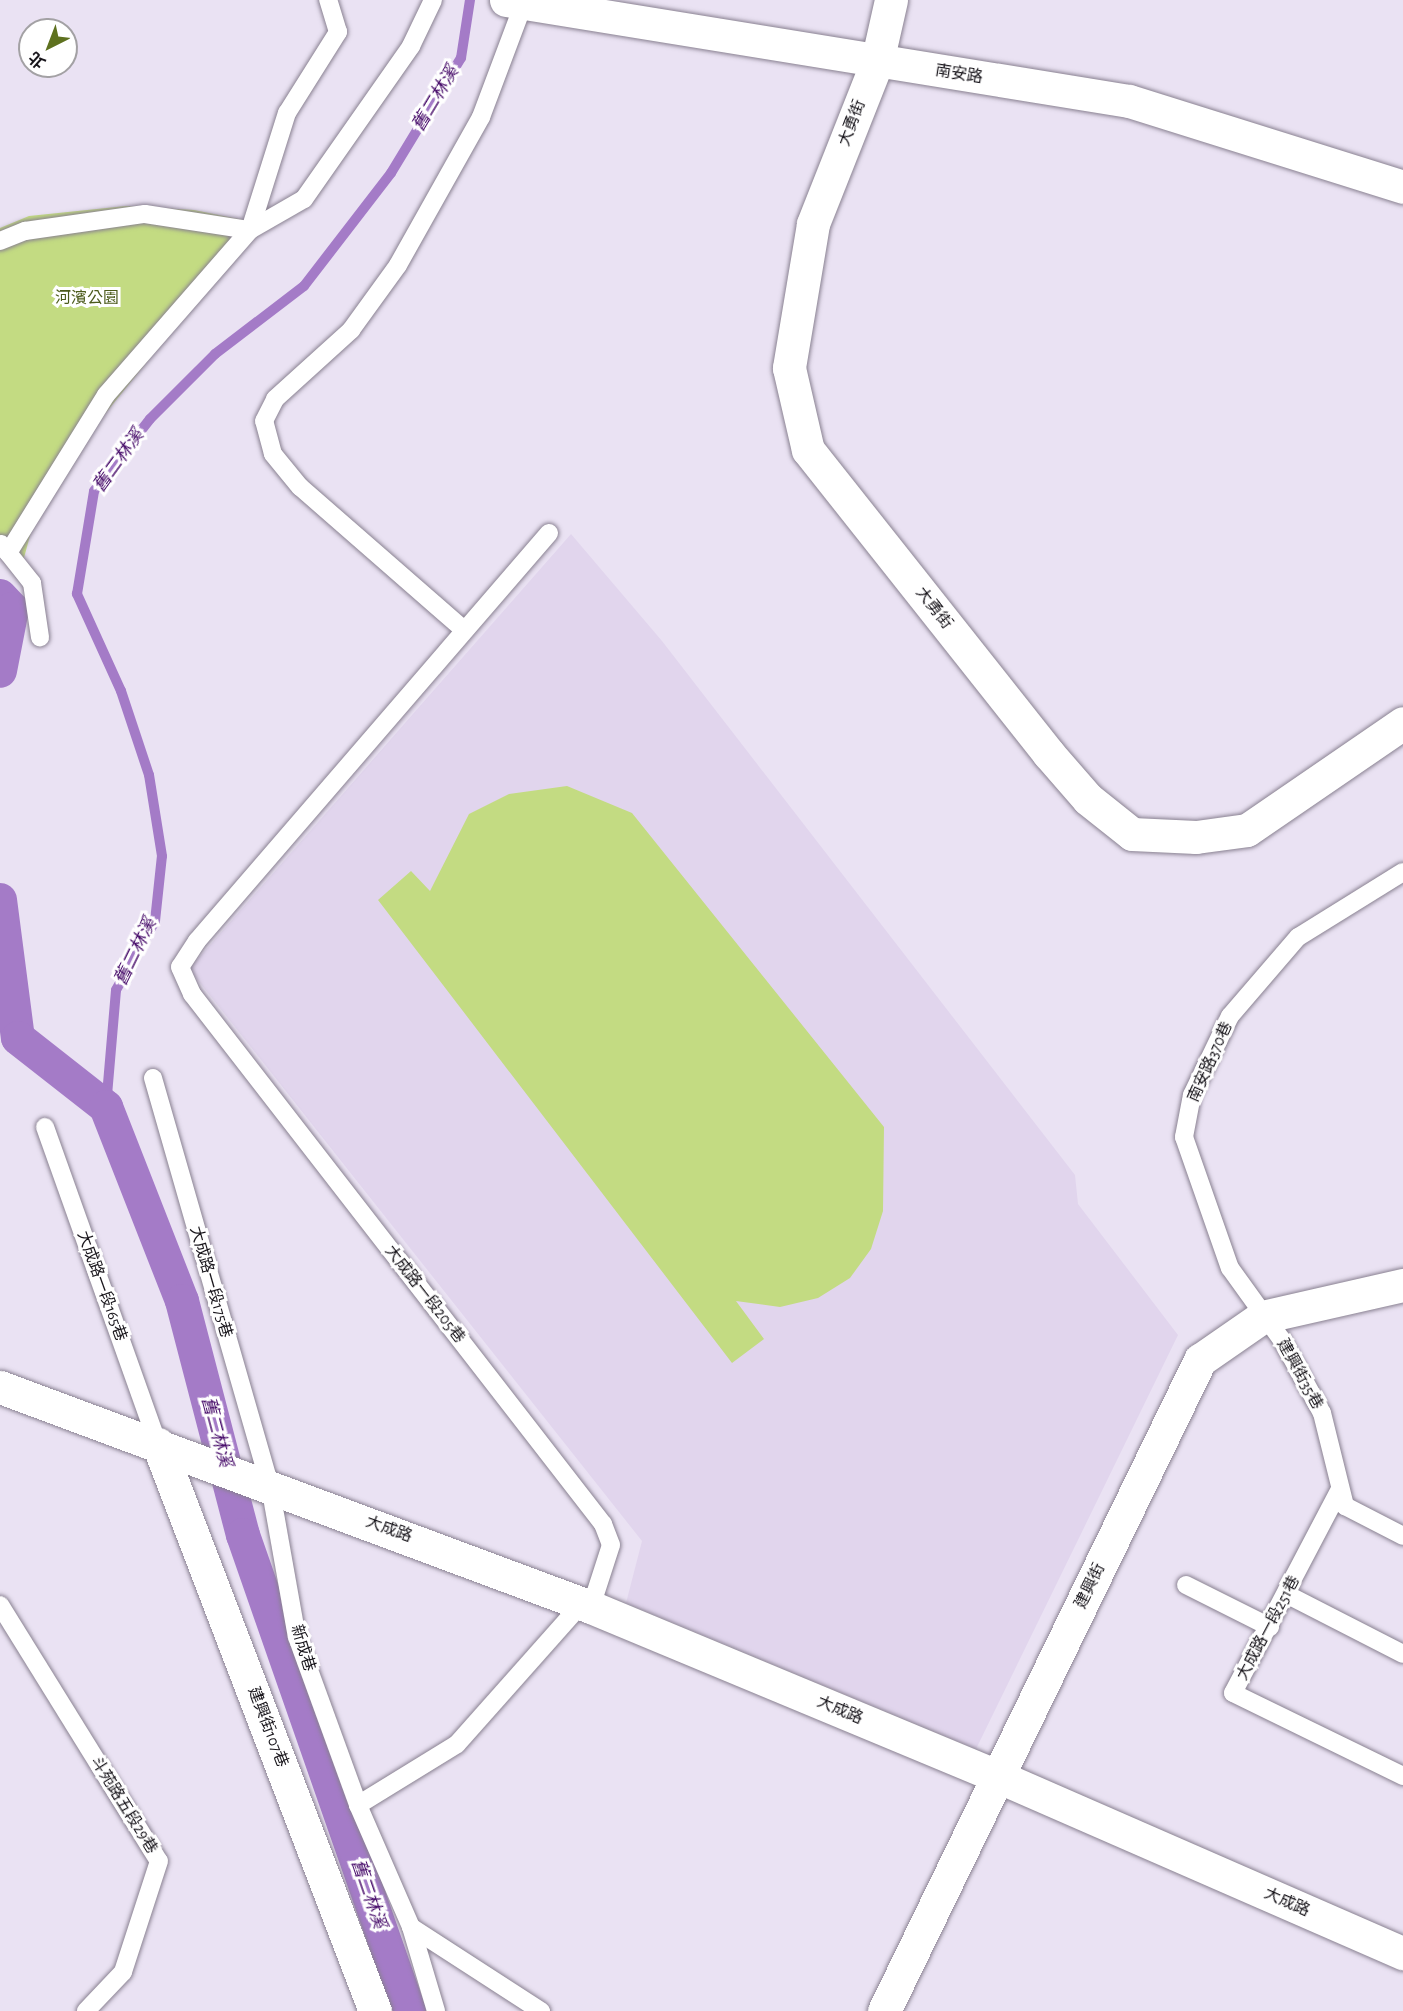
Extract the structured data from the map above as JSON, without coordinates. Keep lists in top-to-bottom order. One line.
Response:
{"streets":{"street":["南安路","大勇街","大成路","建興街","建興街107巷"],"lane":["南安路370巷","大成路一段175巷","大成路一段165巷","大成路一段205巷","建興街35巷","大成路一段251巷","新成巷","斗苑路五段29巷"]},"crossings":[["南安路","大勇街"],["南安路370巷","建興街35巷"],["南安路370巷","建興街"],["大成路一段175巷","大成路"],["大成路一段175巷","新成巷"],["大成路一段165巷","大成路"],["大成路一段165巷","建興街107巷"],["大成路一段205巷","大成路"],["建興街35巷","建興街"],["建興街35巷","大成路一段251巷"],["大成路","建興街"],["大成路","新成巷"],["大成路","建興街107巷"]],"water":["舊二林溪"],"parks":["河濱公園"],"north":"bottom left"}
